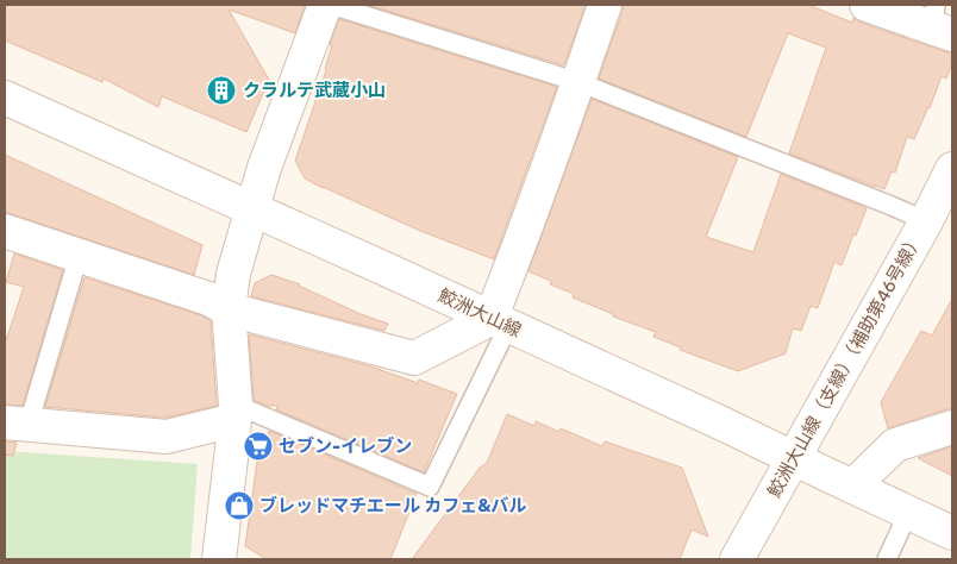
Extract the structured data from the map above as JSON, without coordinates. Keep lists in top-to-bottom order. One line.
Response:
{"streets":{"street":["鮫洲大山線","鮫洲大山線（支線）（補助第46号線）"]},"crossings":[["鮫洲大山線","鮫洲大山線（支線）（補助第46号線）"]],"places":{"building":["クラルテ武蔵小山"],"supermarket":["セブン-イレブン"],"shop":["ブレッドマチエール カフェ&バル"]}}
